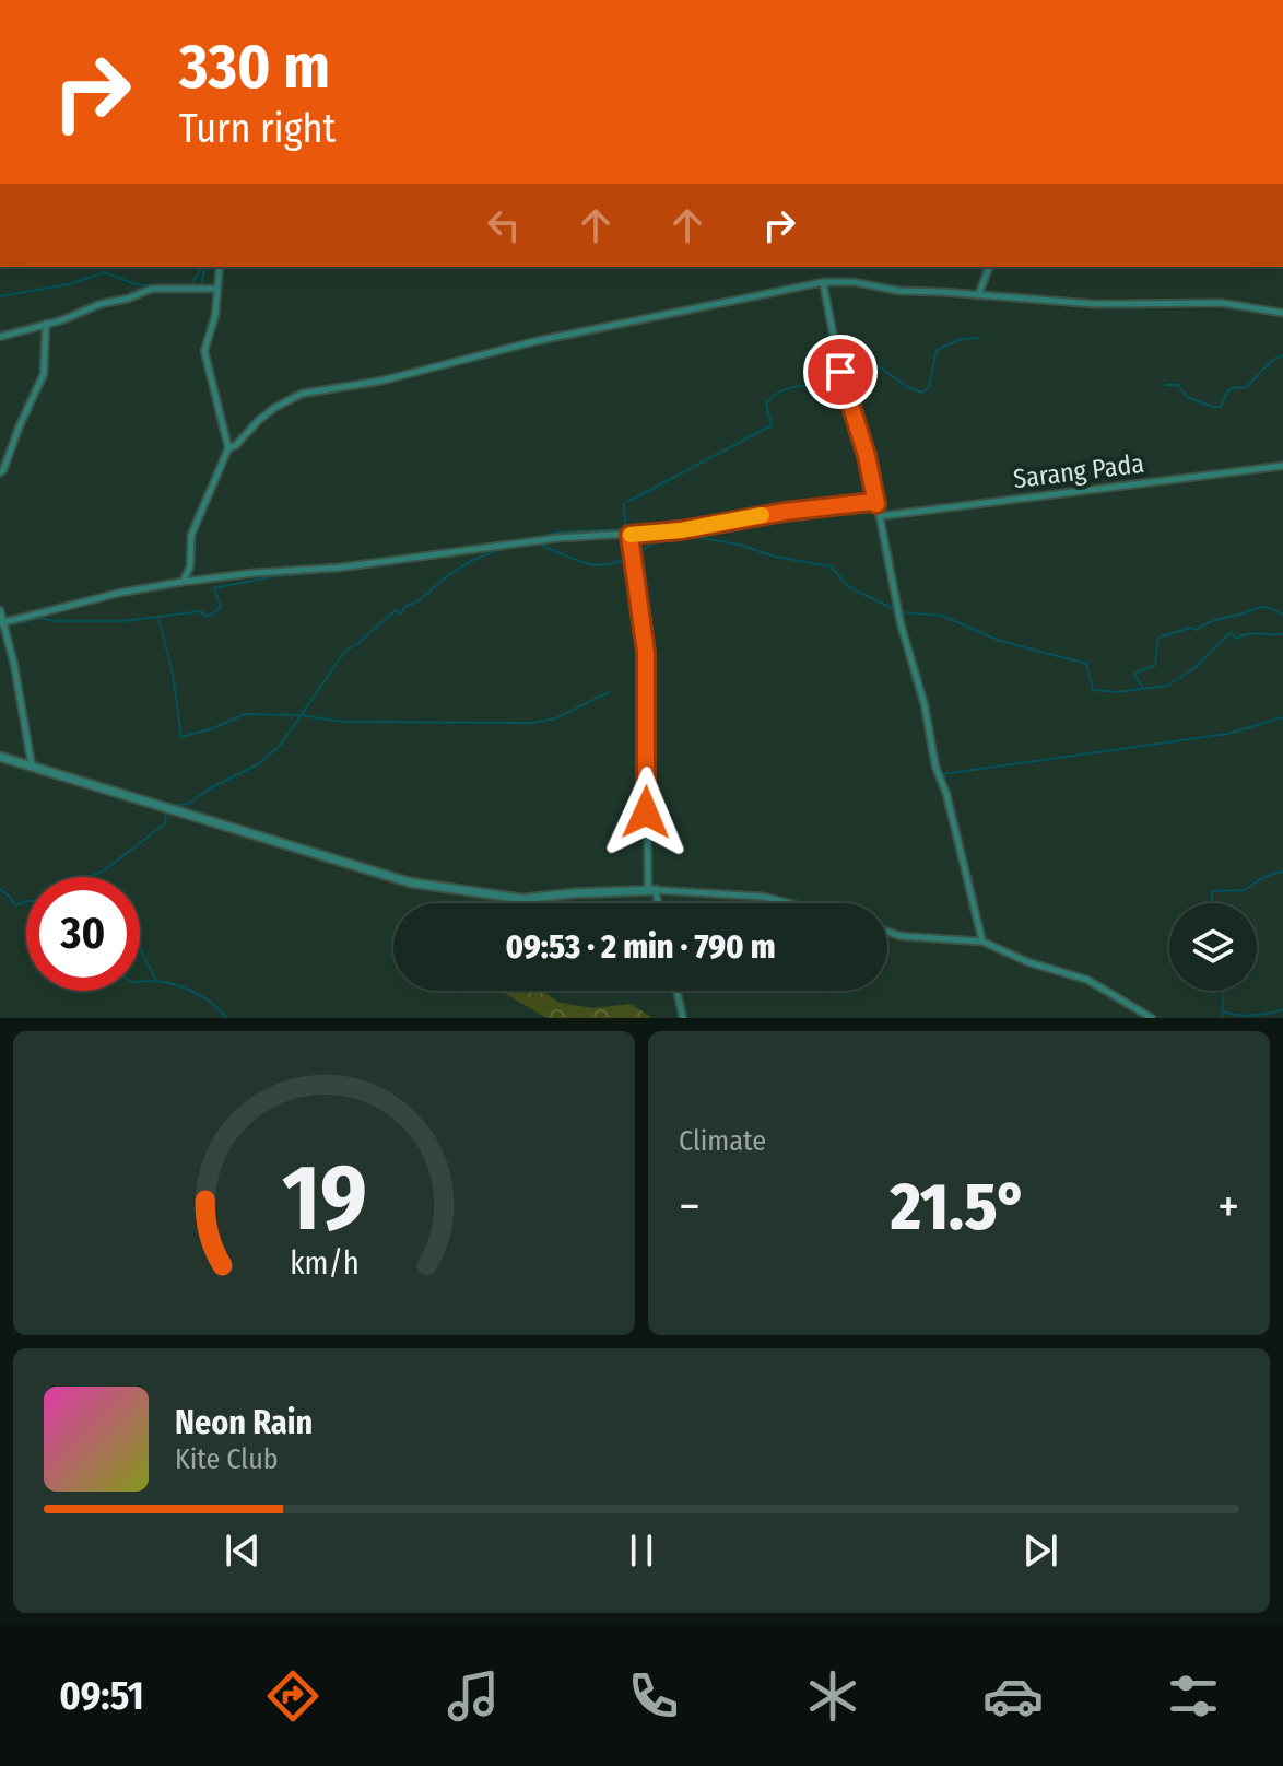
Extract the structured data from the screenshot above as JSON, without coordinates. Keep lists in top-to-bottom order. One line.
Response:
{"streets":{"street":["Sarang Pada"]},"page":{"turn":["330 m","Turn right"],"limit":"30","trip":"09:53 · 2 min · 790 m","tile":"Climate","heat":["−","21.5°","+"],"song":["Neon Rain","Kite Club"],"tabs":"09:51","gauge":["19","km/h"]}}
